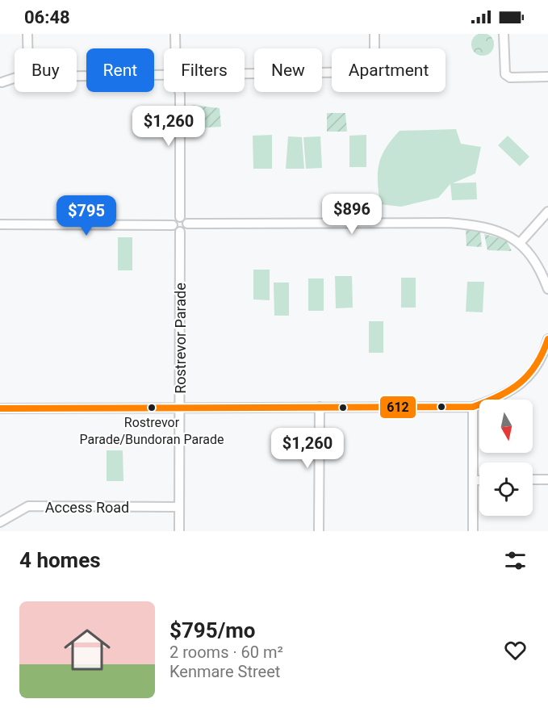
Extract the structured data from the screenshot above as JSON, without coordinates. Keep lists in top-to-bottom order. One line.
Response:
{"streets":{"street":["Rostrevor Parade","Access Road"]},"crossings":[["Rostrevor Parade","Access Road"]],"places":["Rostrevor Parade/Bundoran Parade"],"lines":["transit line 612"],"north":"bottom","page":{"status":"06:48","chip":["Buy","Rent","Filters","New","Apartment"],"price":["$1,260","$896","$795","$1,260"],"heading":"4 homes","list":[{"name":"$795/mo","note":"2 rooms · 60 m² · Kenmare Street"}]}}
